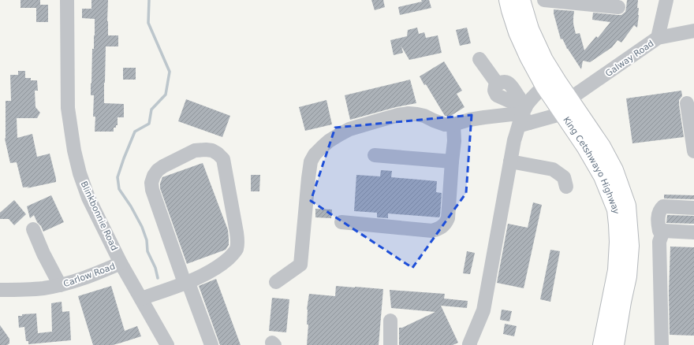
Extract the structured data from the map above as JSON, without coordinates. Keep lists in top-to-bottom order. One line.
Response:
{"streets":{"main road":["King Cetshwayo Highway"],"street":["Galway Road","Blinkbonnie Road","Carlow Road"]},"crossings":[["Galway Road","King Cetshwayo Highway"],["Blinkbonnie Road","Carlow Road"]]}
